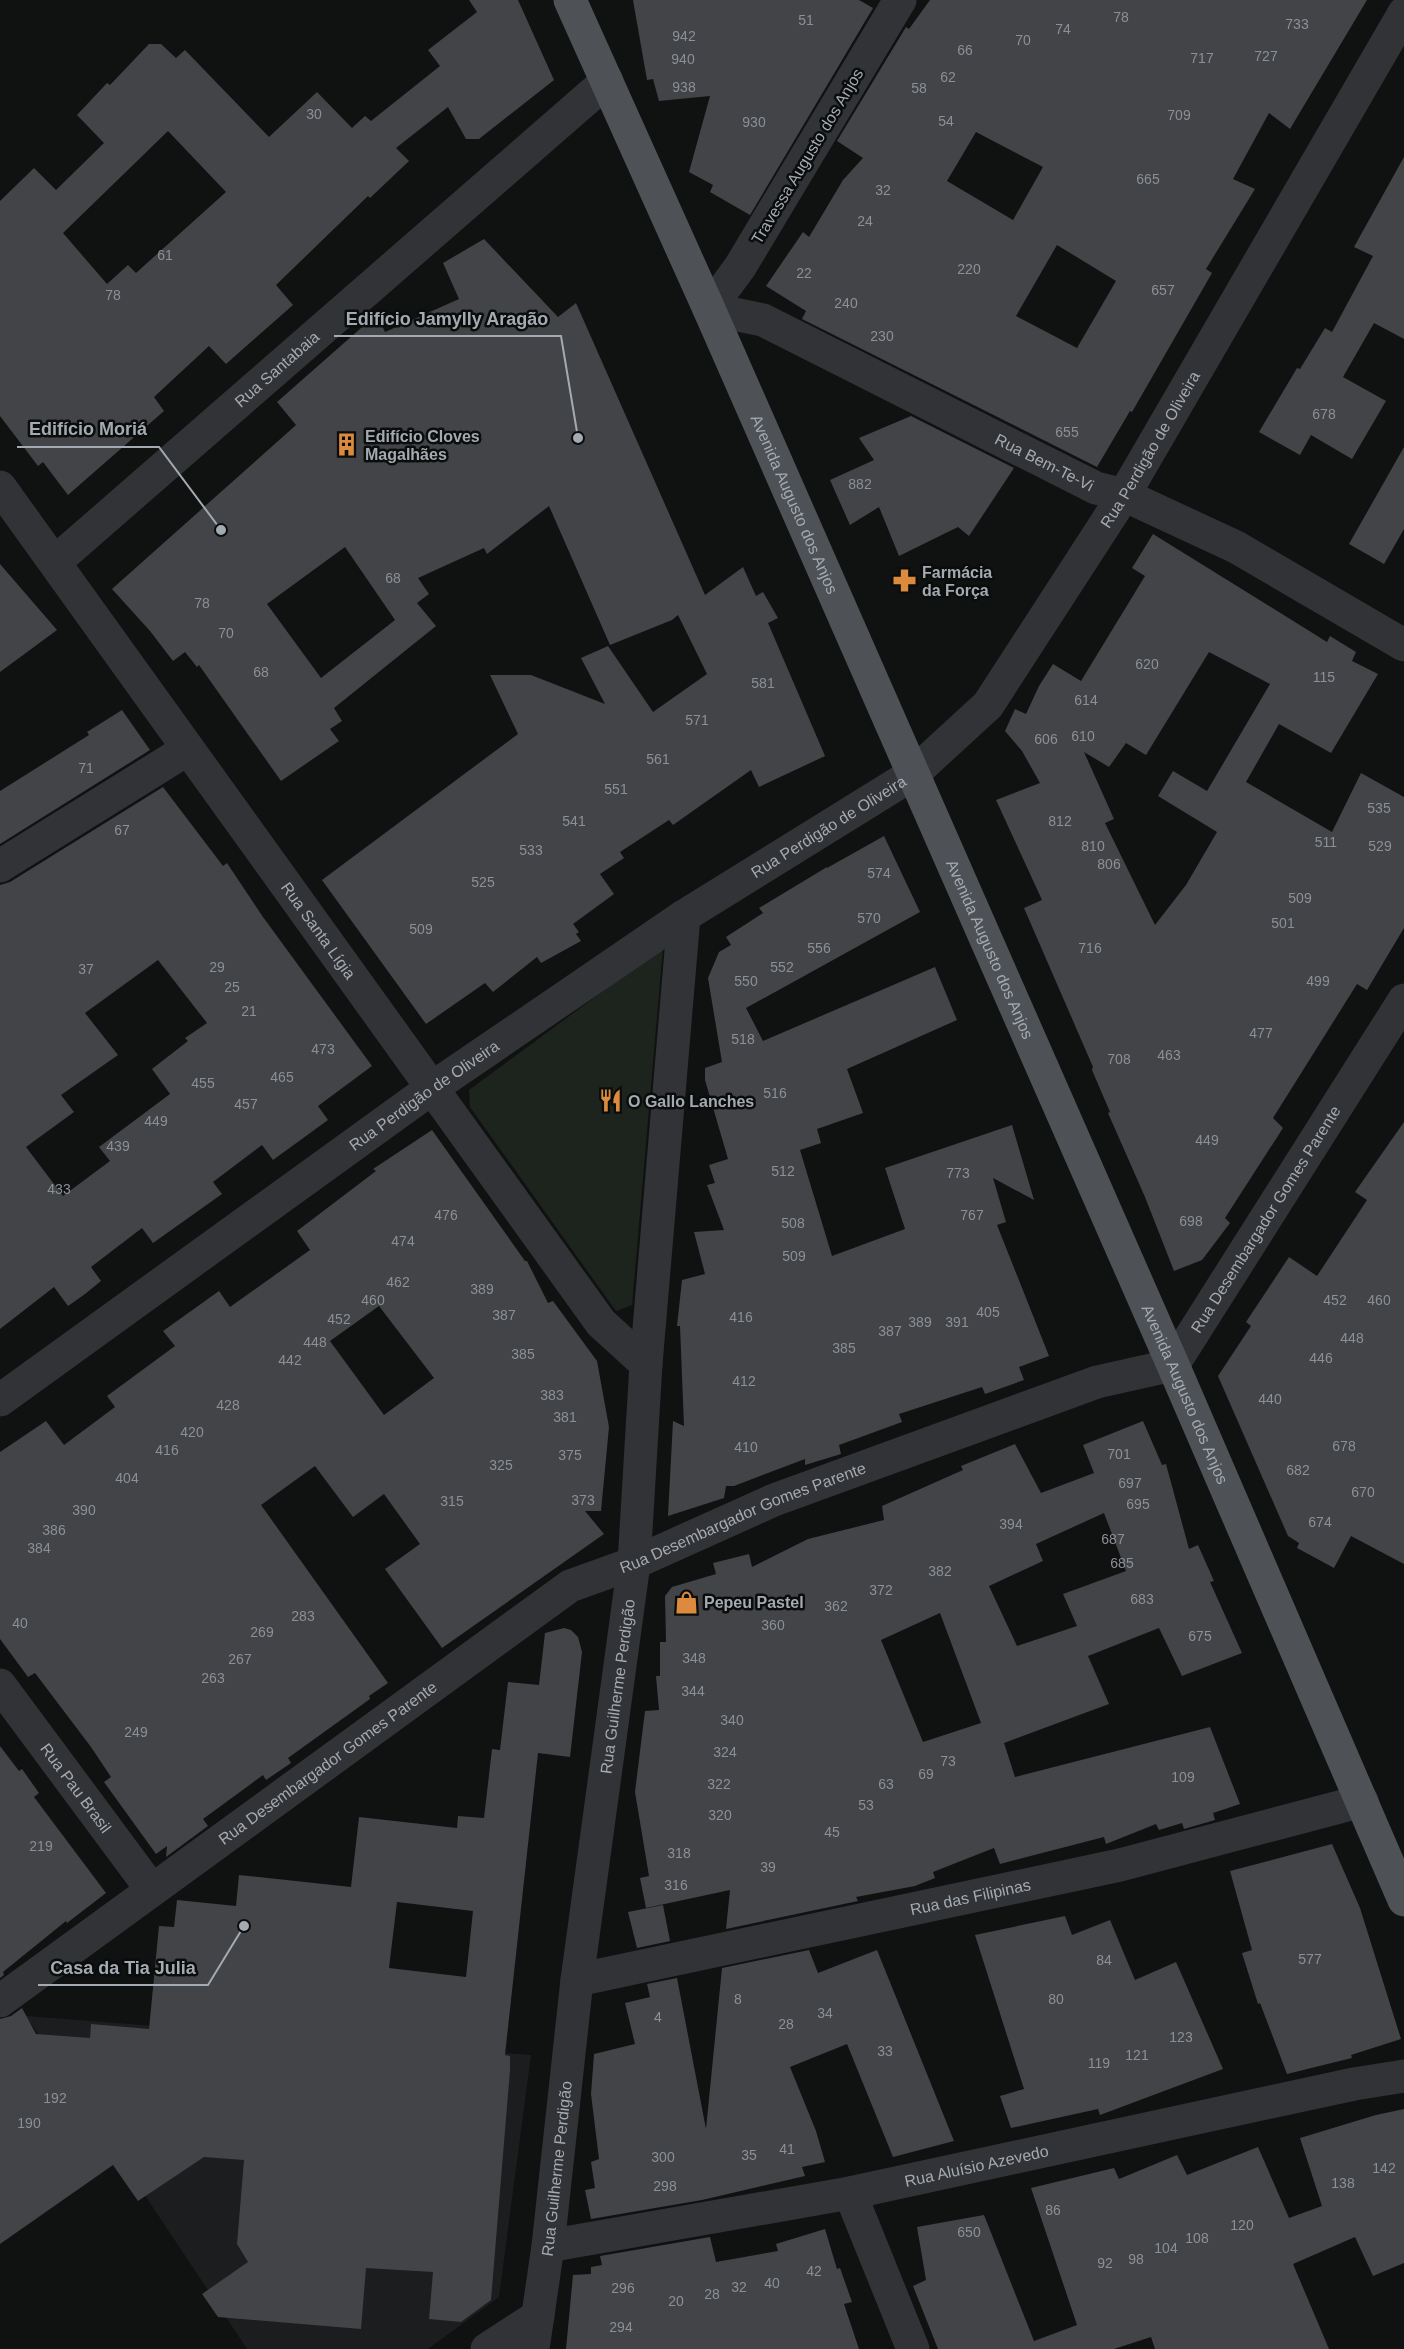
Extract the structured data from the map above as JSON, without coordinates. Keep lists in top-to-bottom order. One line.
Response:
{"streets":{"main road":["Avenida Augusto dos Anjos"],"street":["Travessa Augusto dos Anjos","Rua Santabaia","Rua Perdigão de Oliveira","Rua Bem-Te-Vi","Rua Santa Lígia","Rua Desembargador Gomes Parente","Rua Guilherme Perdigão","Rua Pau Brasil","Rua das Filipinas","Rua Aluísio Azevedo"]},"crossings":[["Travessa Augusto dos Anjos","Rua Bem-Te-Vi"],["Travessa Augusto dos Anjos","Avenida Augusto dos Anjos"],["Rua Santabaia","Avenida Augusto dos Anjos"],["Rua Santabaia","Rua Santa Lígia"],["Rua Perdigão de Oliveira","Rua Bem-Te-Vi"],["Rua Perdigão de Oliveira","Avenida Augusto dos Anjos"],["Rua Perdigão de Oliveira","Rua Santa Lígia"],["Rua Perdigão de Oliveira","Rua Guilherme Perdigão"],["Rua Bem-Te-Vi","Avenida Augusto dos Anjos"],["Avenida Augusto dos Anjos","Rua Desembargador Gomes Parente"],["Avenida Augusto dos Anjos","Rua das Filipinas"],["Rua Santa Lígia","Rua Guilherme Perdigão"],["Rua Desembargador Gomes Parente","Rua Guilherme Perdigão"],["Rua Desembargador Gomes Parente","Rua Pau Brasil"],["Rua Guilherme Perdigão","Rua das Filipinas"],["Rua Guilherme Perdigão","Rua Aluísio Azevedo"]],"places":{"other":["Edifício Jamylly Aragão","Edifício Moriá","Casa da Tia Julia"],"building":["Edifício Cloves Magalhães"],"pharmacy":["Farmácia da Força"],"restaurant":["O Gallo Lanches"],"shop":["Pepeu Pastel"]},"house_numbers":["78","51","733","74","942","70","66","727","717","940","62","938","58","30","709","54","930","665","32","24","61","220","22","657","78","240","230","678","655","882","68","78","70","620","68","115","581","614","571","610","606","561","71","551","535","541","812","67","511","810","529","533","806","574","525","509","570","501","509","556","716","29","552","37","550","499","25","21","477","518","473","463","708","465","455","516","457","449","449","439","512","773","433","476","767","698","508","474","509","462","389","460","452","460","405","387","416","452","389","391","387","448","448","385","385","446","442","412","383","440","428","381","420","678","410","416","701","375","325","682","404","697","670","373","315","695","390","674","394","386","687","384","685","382","372","683","362","283","40","360","269","675","348","267","263","344","340","249","324","73","69","109","322","63","53","320","45","219","318","39","316","577","84","8","80","34","4","28","123","33","121","119","192","190","41","35","300","142","138","298","86","120","650","108","104","98","92","42","40","32","296","28","20","294"]}
